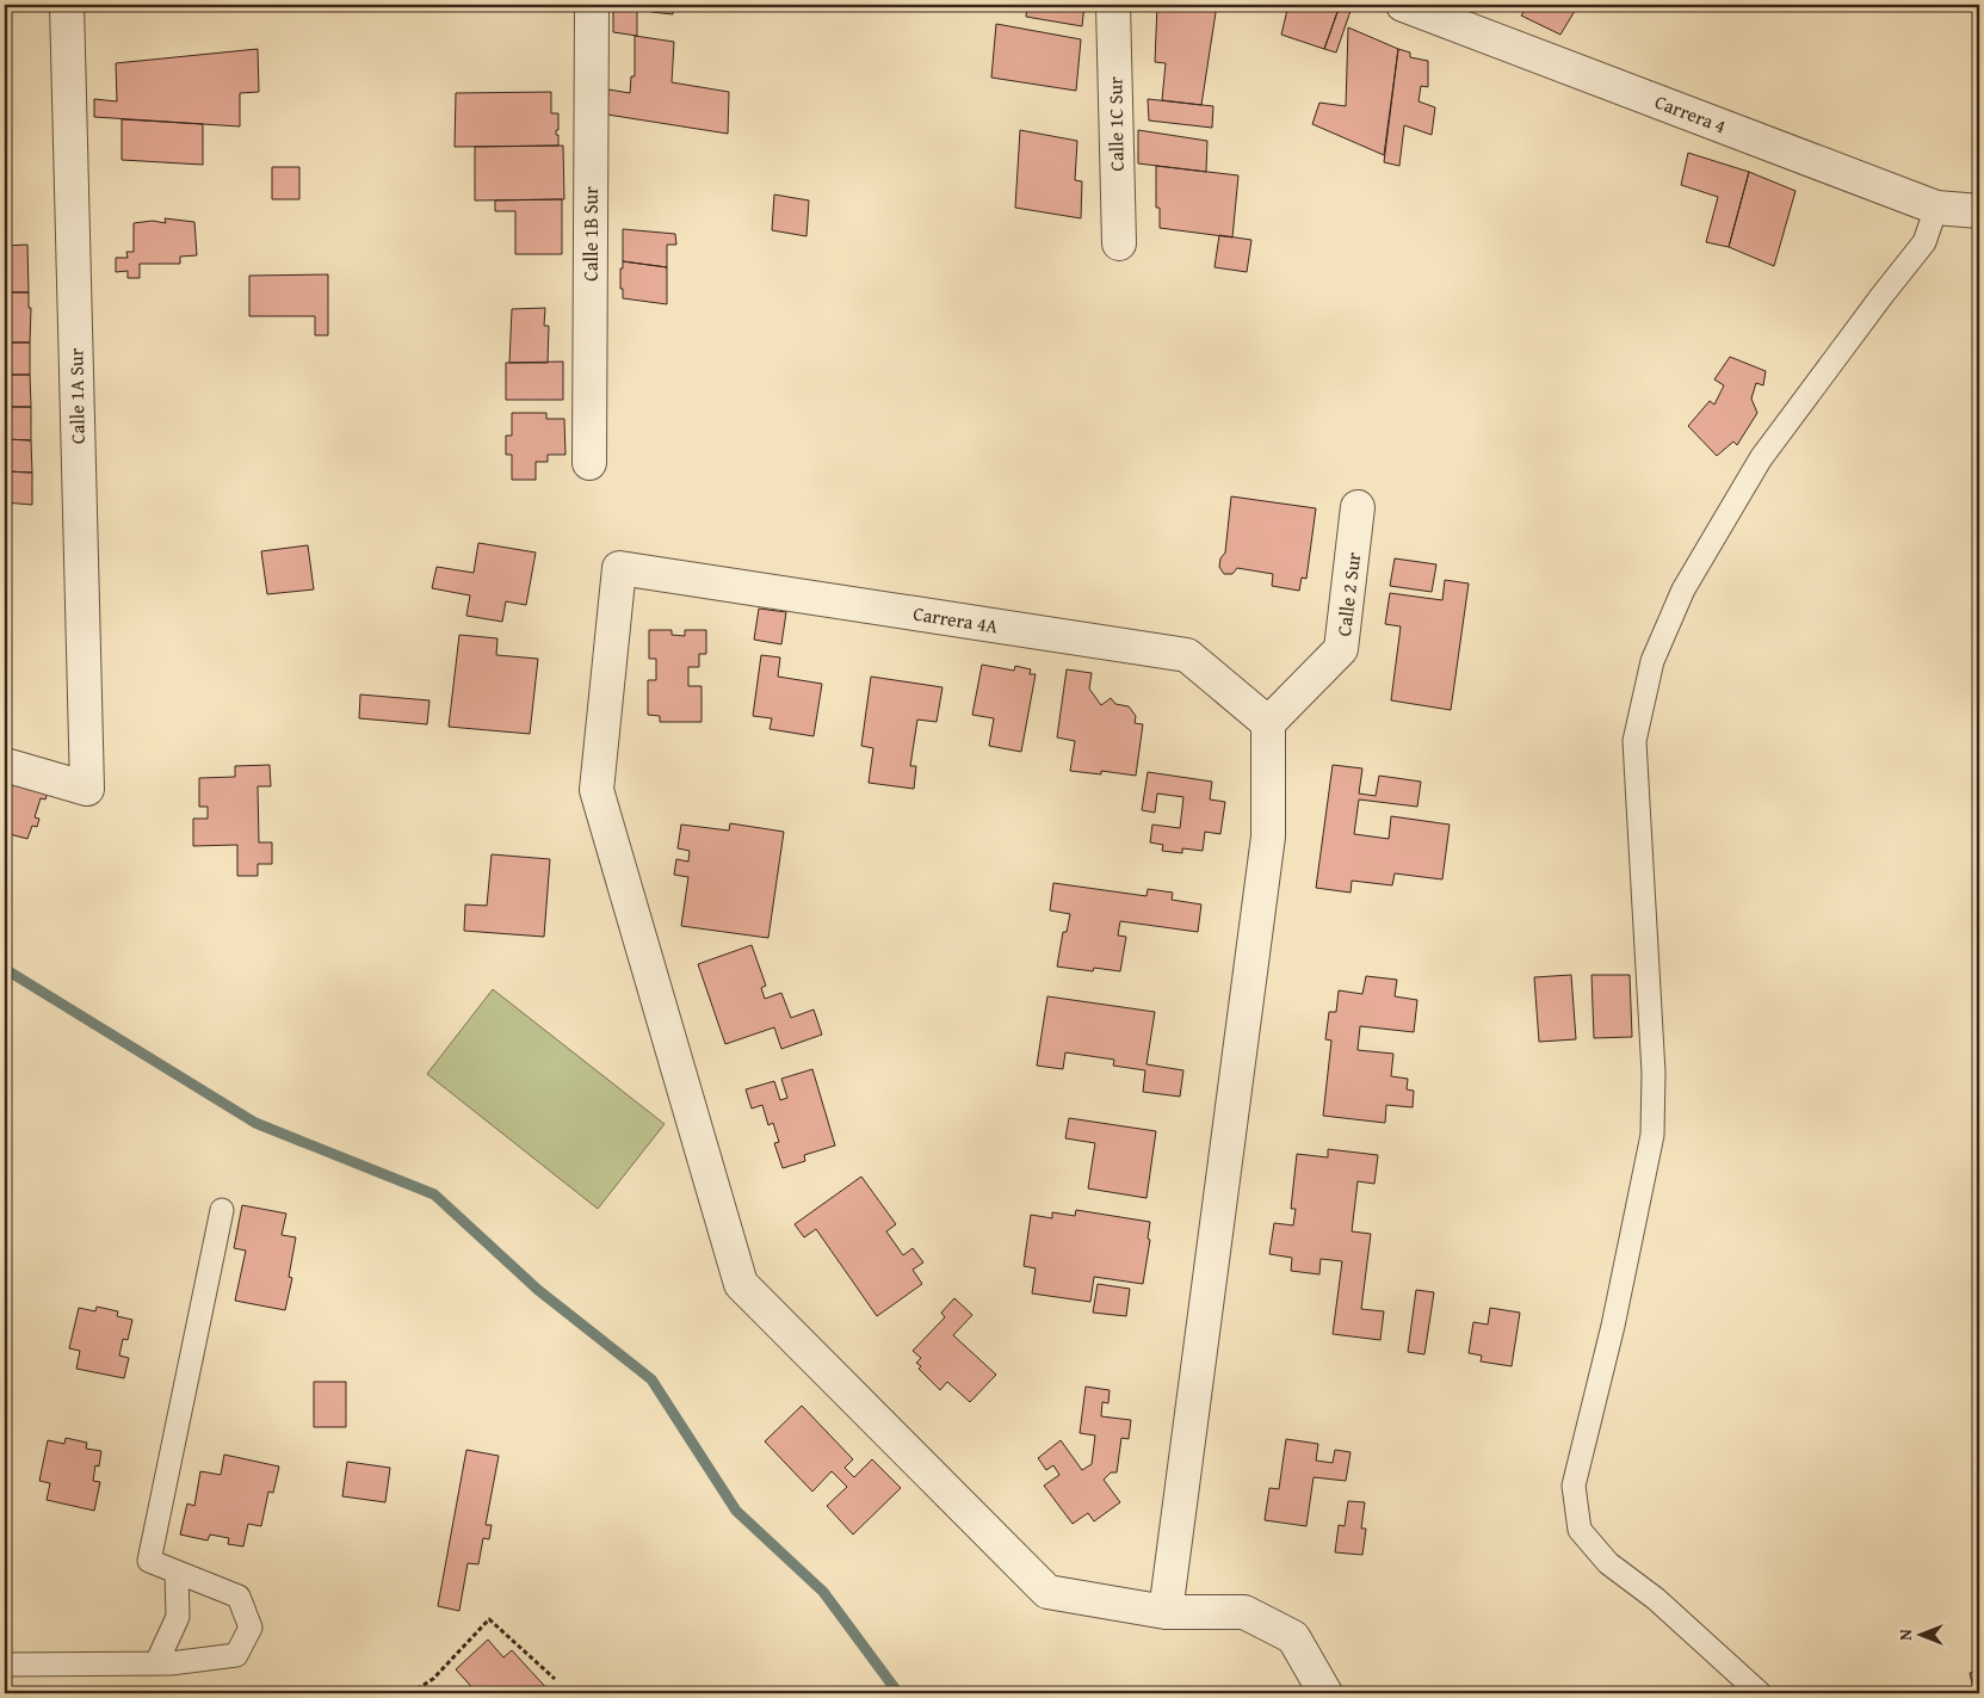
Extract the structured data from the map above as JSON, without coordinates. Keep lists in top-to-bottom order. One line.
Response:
{"streets":{"street":["Carrera 4","Calle 1C Sur","Calle 1B Sur","Calle 1A Sur","Calle 2 Sur","Carrera 4A"]},"crossings":[["Calle 2 Sur","Carrera 4A"]],"north":"left"}
